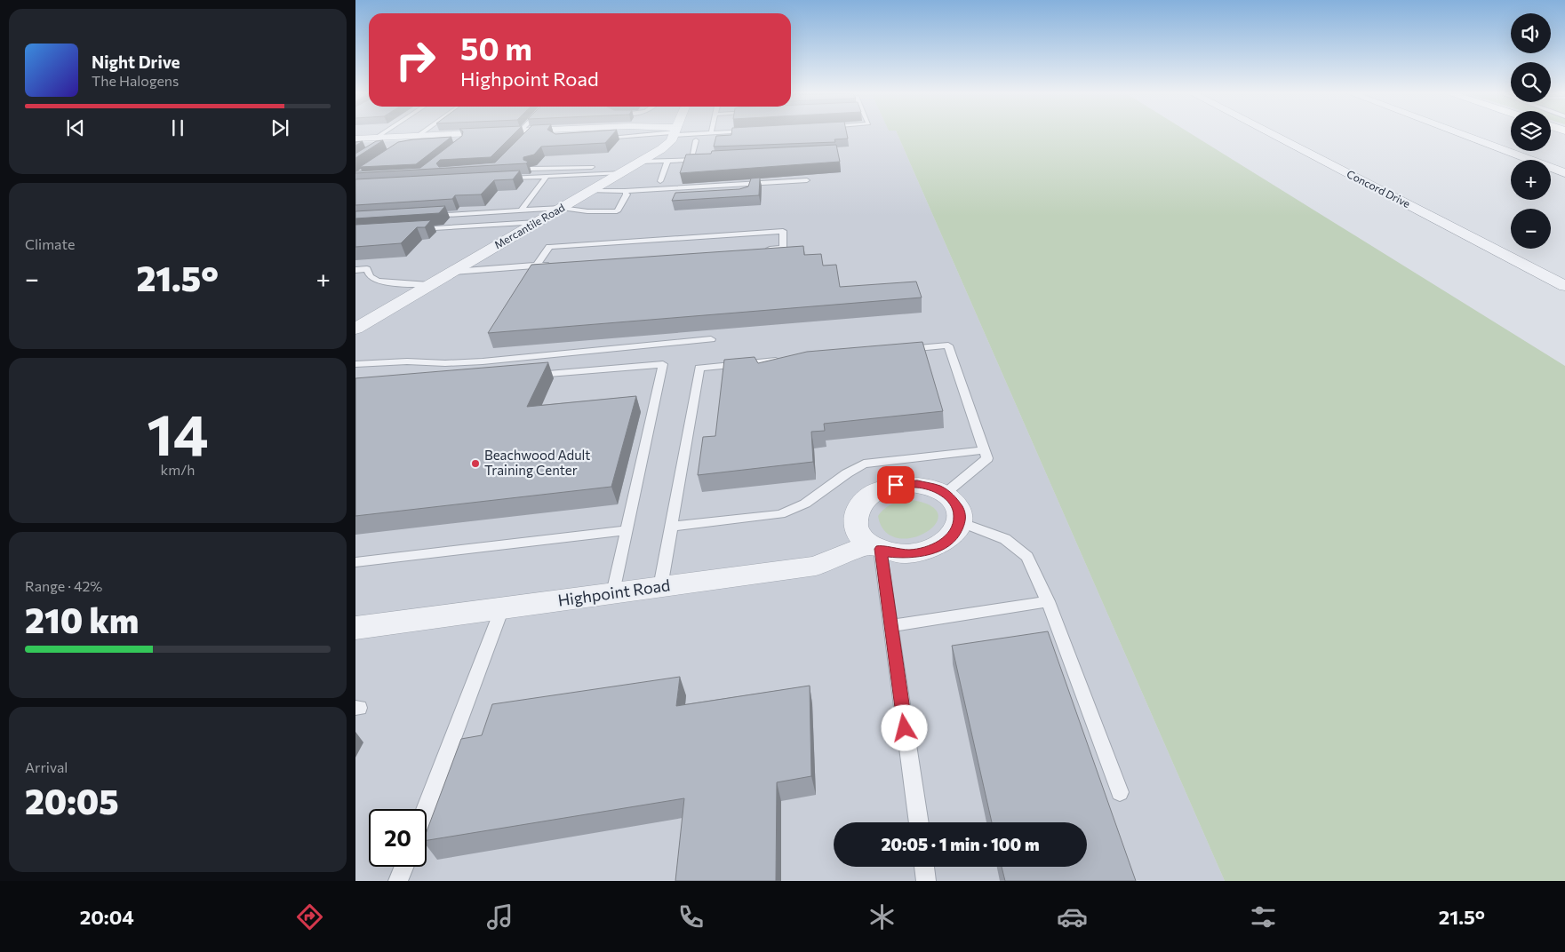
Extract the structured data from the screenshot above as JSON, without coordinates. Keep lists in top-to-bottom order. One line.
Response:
{"streets":{"street":["Concord Drive","Mercantile Road","Highpoint Road"]},"places":["Beachwood Adult Training Center"],"page":{"map_buttons":["+","−"],"turn":["50 m","Highpoint Road"],"song":["Night Drive","The Halogens"],"tile":["Climate",["14","km/h"],["Range · 42%","210 km"],["Arrival","20:05"]],"heat":["−","21.5°","+"],"limit":"20","trip":"20:05 · 1 min · 100 m","tabs":["20:04","21.5°"]}}
